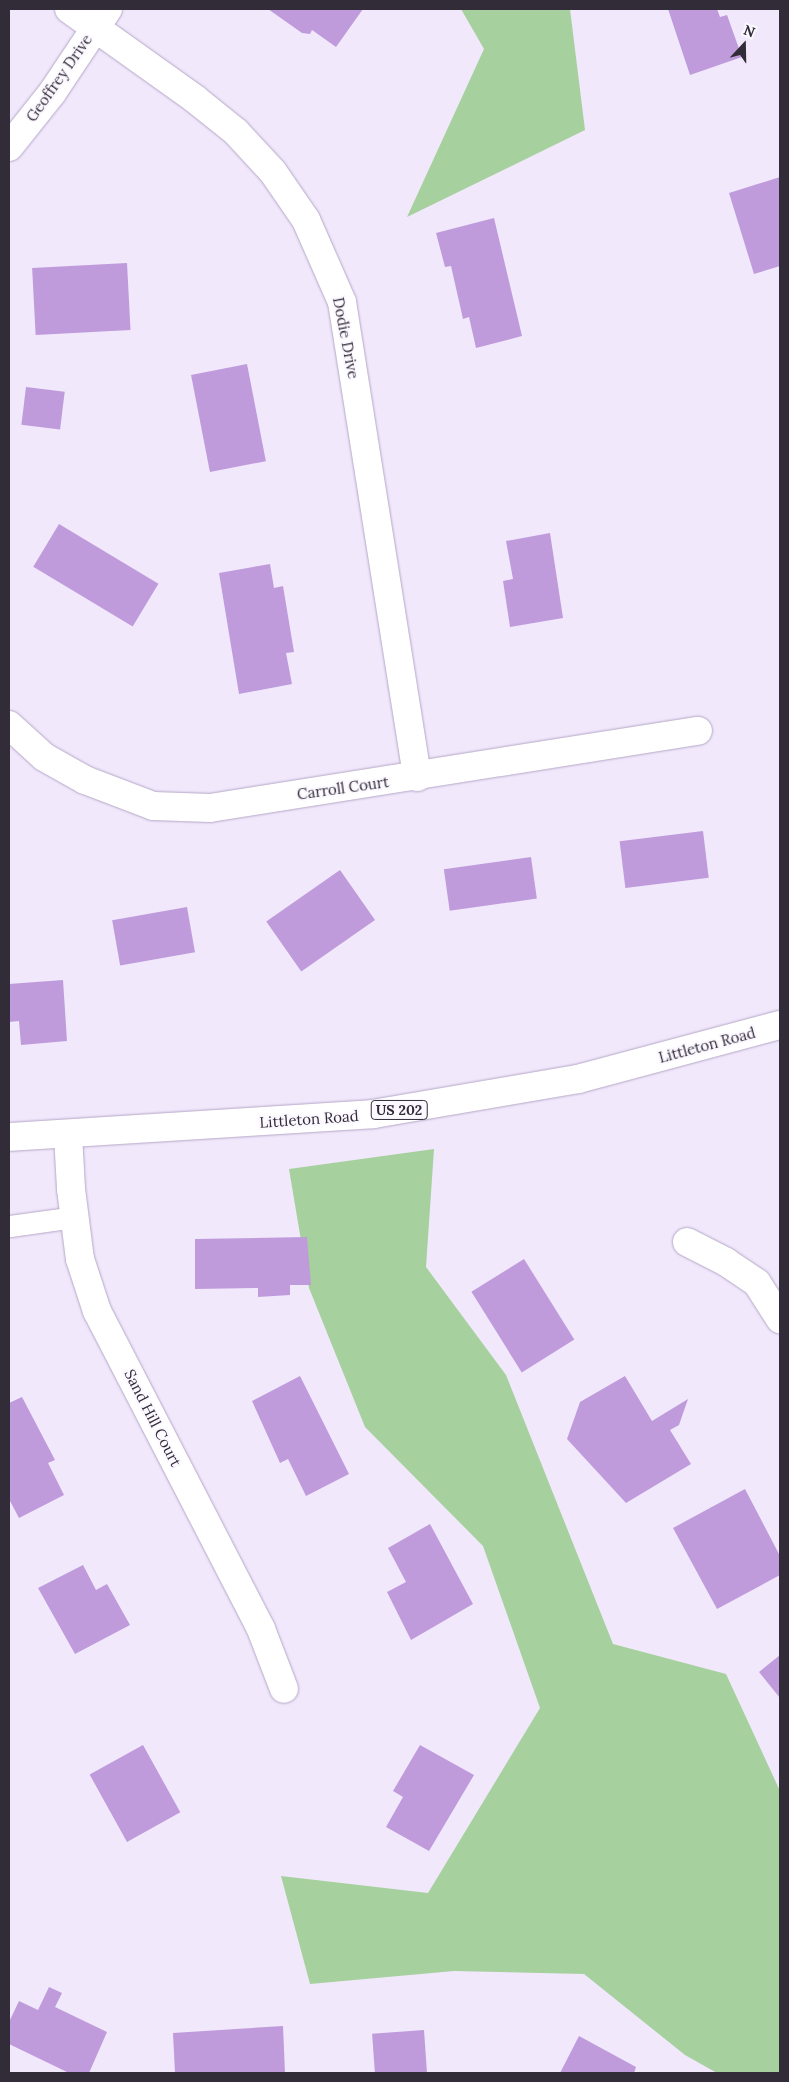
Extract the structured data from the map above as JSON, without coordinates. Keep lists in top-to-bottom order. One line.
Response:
{"streets":{"street":["Geoffrey Drive","Dodie Drive","Carroll Court","Littleton Road","US 202","Sand Hill Court"]},"crossings":[["Geoffrey Drive","Dodie Drive"],["Dodie Drive","Carroll Court"],["Littleton Road","Sand Hill Court"]],"north":"top"}
